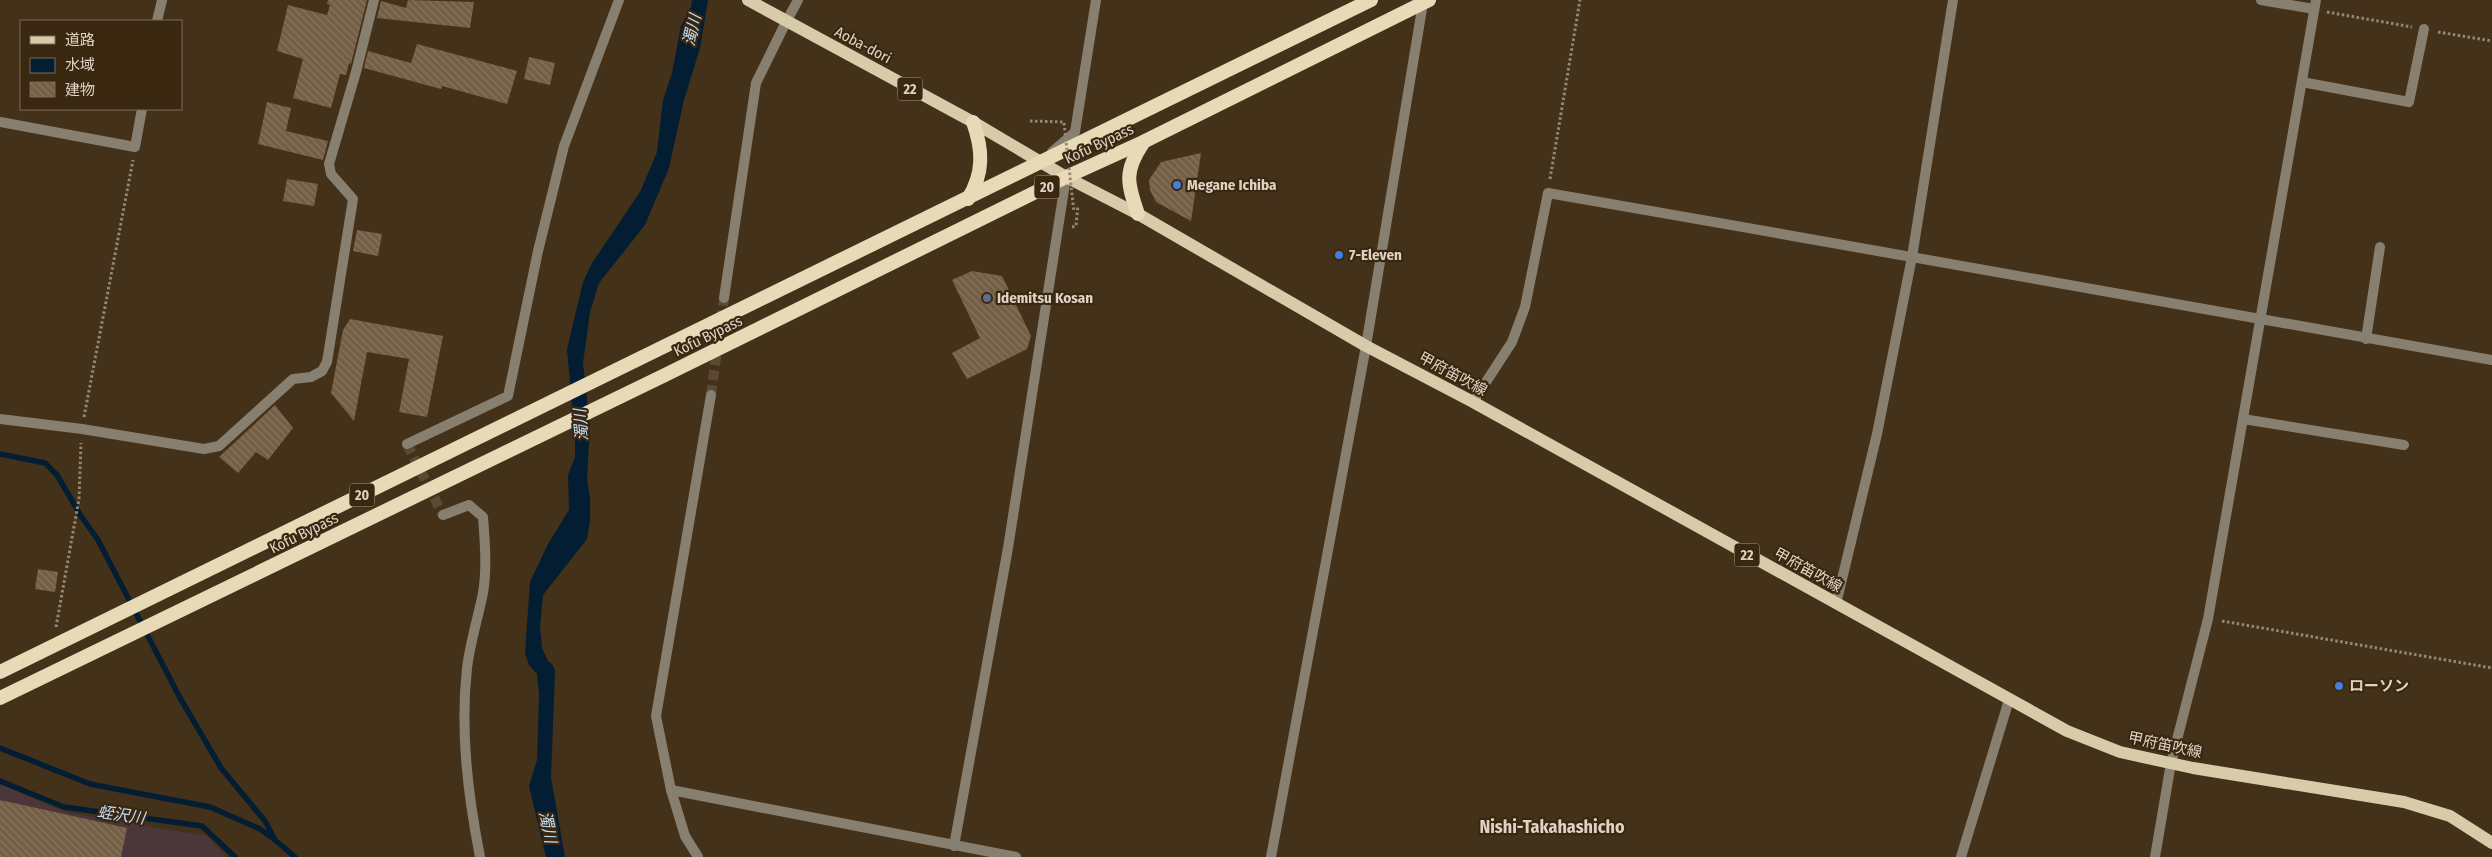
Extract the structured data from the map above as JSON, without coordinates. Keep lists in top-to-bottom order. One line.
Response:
{"streets":{"highway":["Kofu Bypass","20"],"main road":["Aoba-dori","22","甲府笛吹線"]},"crossings":[["Aoba-dori","Kofu Bypass"],["Aoba-dori","甲府笛吹線"],["Kofu Bypass","甲府笛吹線"]],"districts":["Nishi-Takahashicho"],"water":["濁川","蛭沢川"],"places":["Megane Ichiba","7-Eleven","Idemitsu Kosan","ローソン"],"legend":["道路","水域","建物"]}
